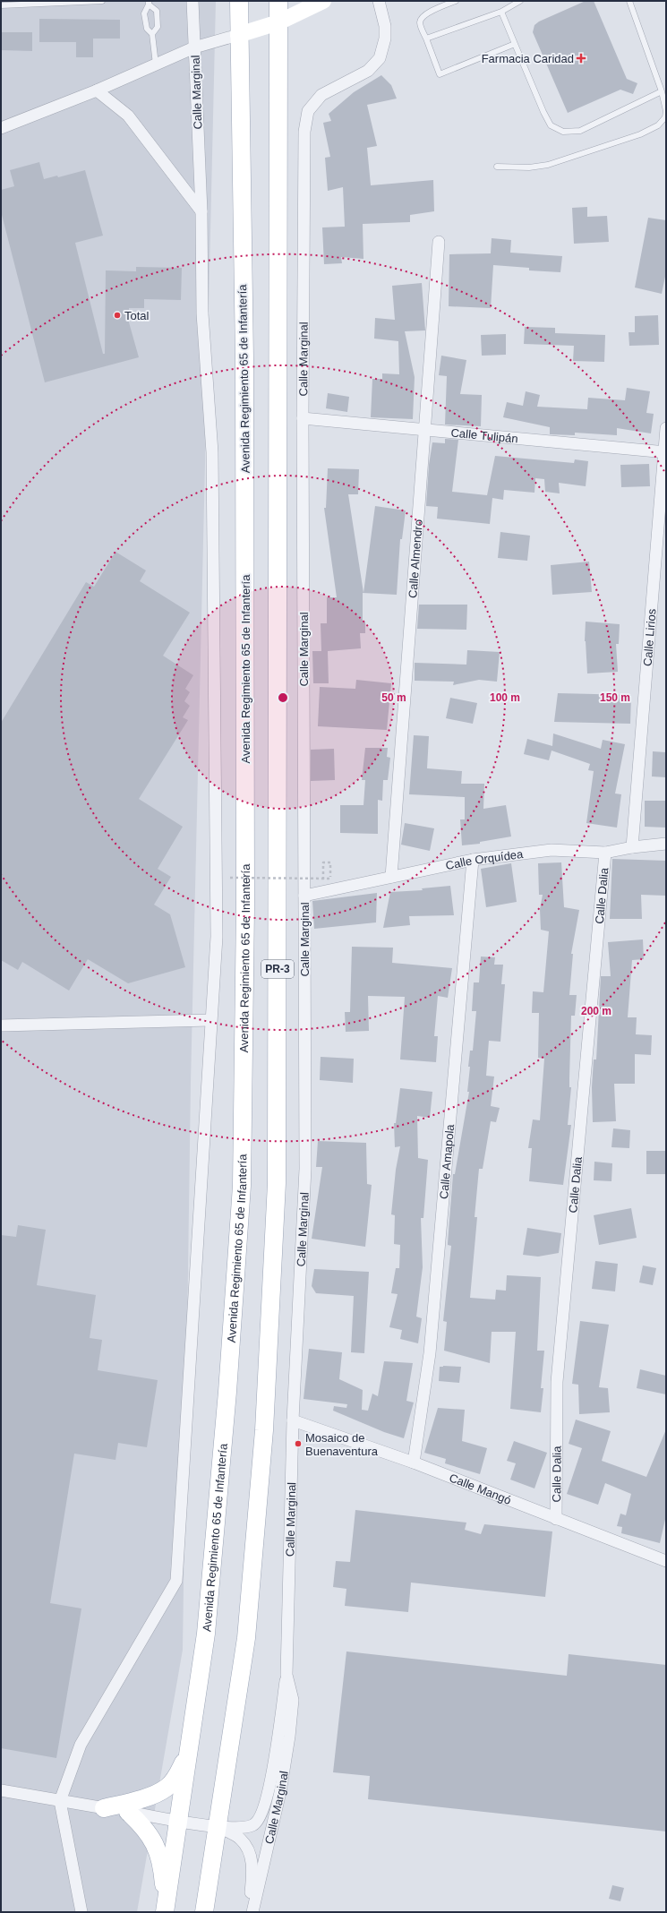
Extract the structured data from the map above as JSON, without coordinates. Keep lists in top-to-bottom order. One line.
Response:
{"streets":{"main road":["Avenida Regimiento 65 de Infantería","PR-3"],"street":["Calle Marginal","Calle Tulipán","Calle Almendro","Calle Lirios","Calle Orquídea","Calle Dalia","Calle Amapola","Calle Mangó"]},"crossings":[["Calle Marginal","Calle Tulipán"],["Calle Marginal","Calle Orquídea"],["Calle Marginal","Calle Mangó"],["Calle Tulipán","Calle Almendro"],["Calle Tulipán","Calle Lirios"],["Calle Almendro","Calle Orquídea"],["Calle Lirios","Calle Orquídea"],["Calle Orquídea","Calle Dalia"],["Calle Orquídea","Calle Amapola"],["Calle Dalia","Calle Mangó"],["Calle Amapola","Calle Mangó"]],"places":{"health":["Farmacia Caridad"],"other":["Total","Mosaico de Buenaventura"]},"rings":["50 m","100 m","150 m","200 m"]}
